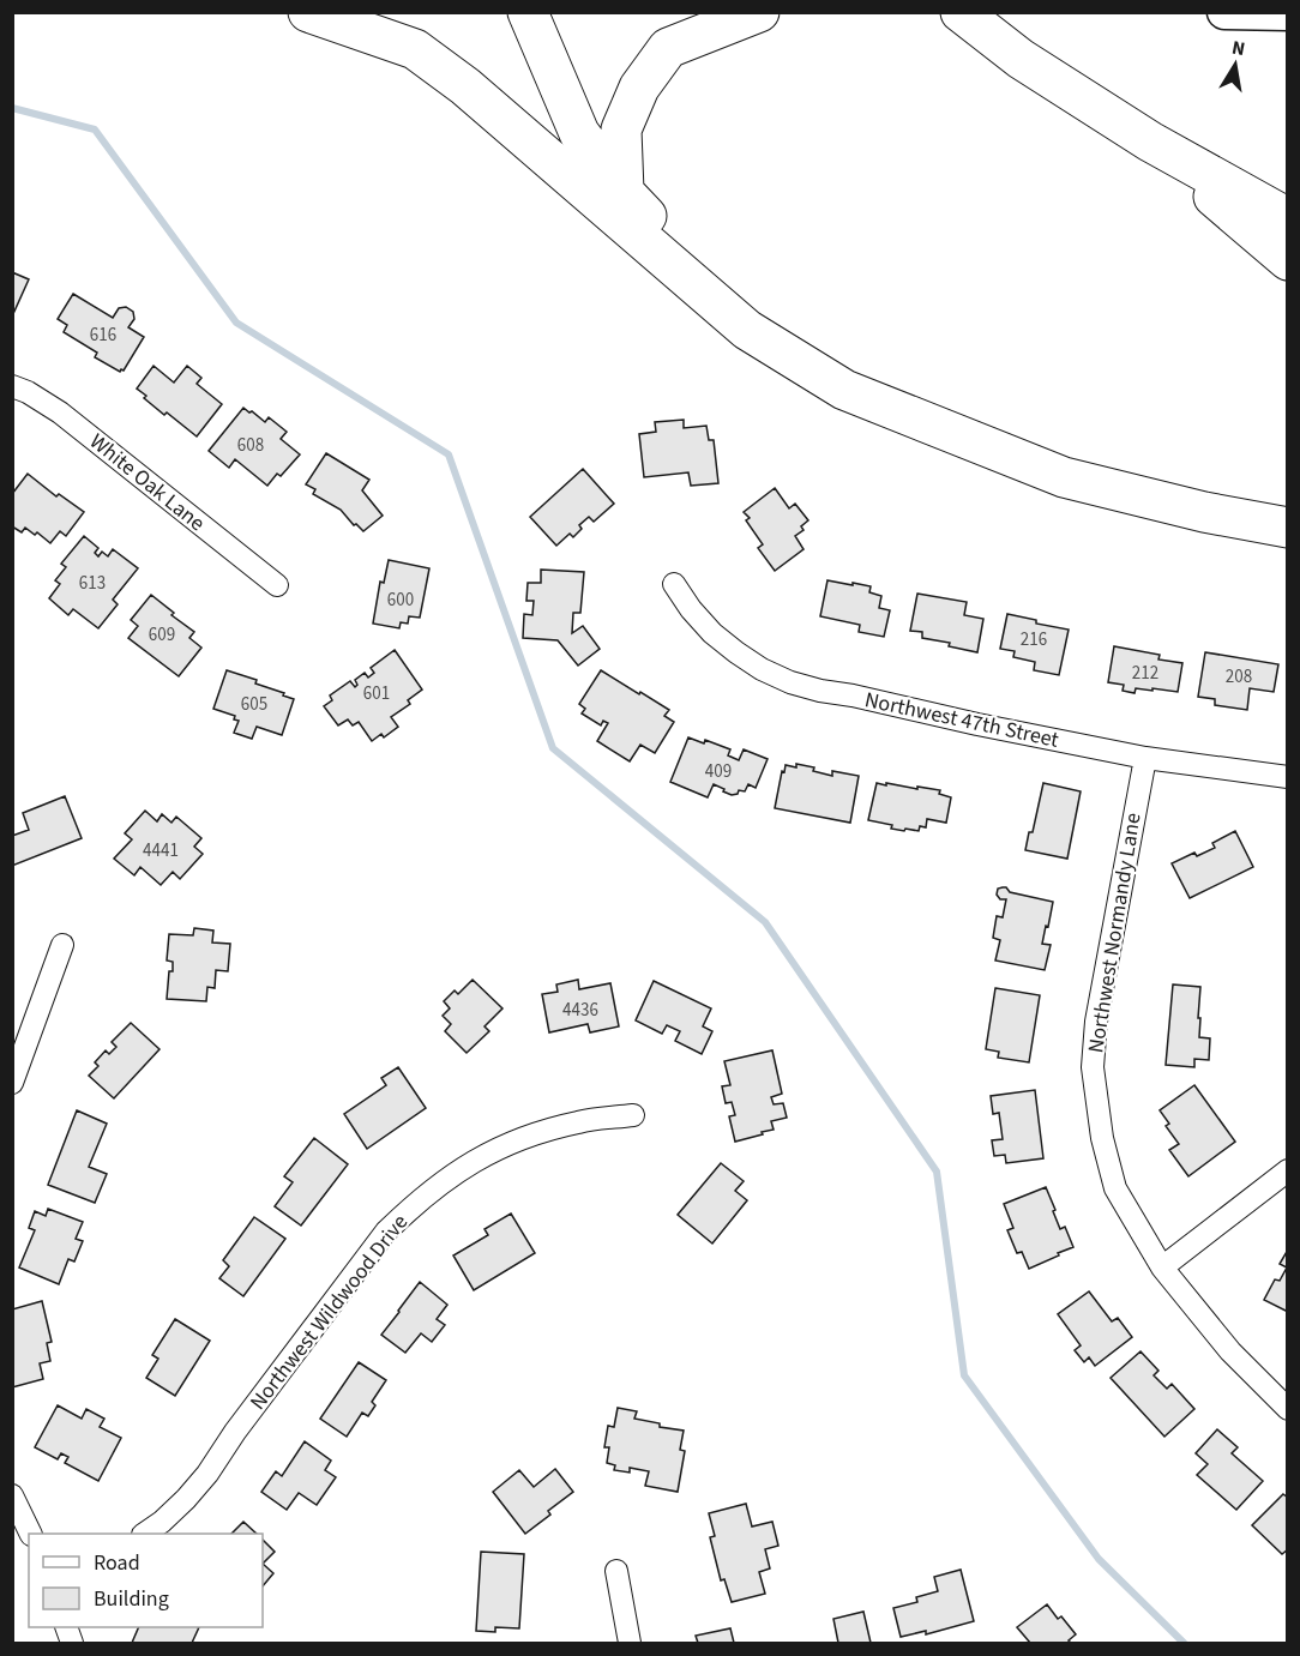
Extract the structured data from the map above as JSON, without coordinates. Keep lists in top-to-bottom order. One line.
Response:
{"streets":{"street":["White Oak Lane","Northwest 47th Street","Northwest Normandy Lane","Northwest Wildwood Drive"]},"crossings":[["Northwest 47th Street","Northwest Normandy Lane"]],"house_numbers":["616","608","613","600","609","216","212","208","601","605","409","4441","4436"],"legend":["Road","Building"],"north":"top"}
